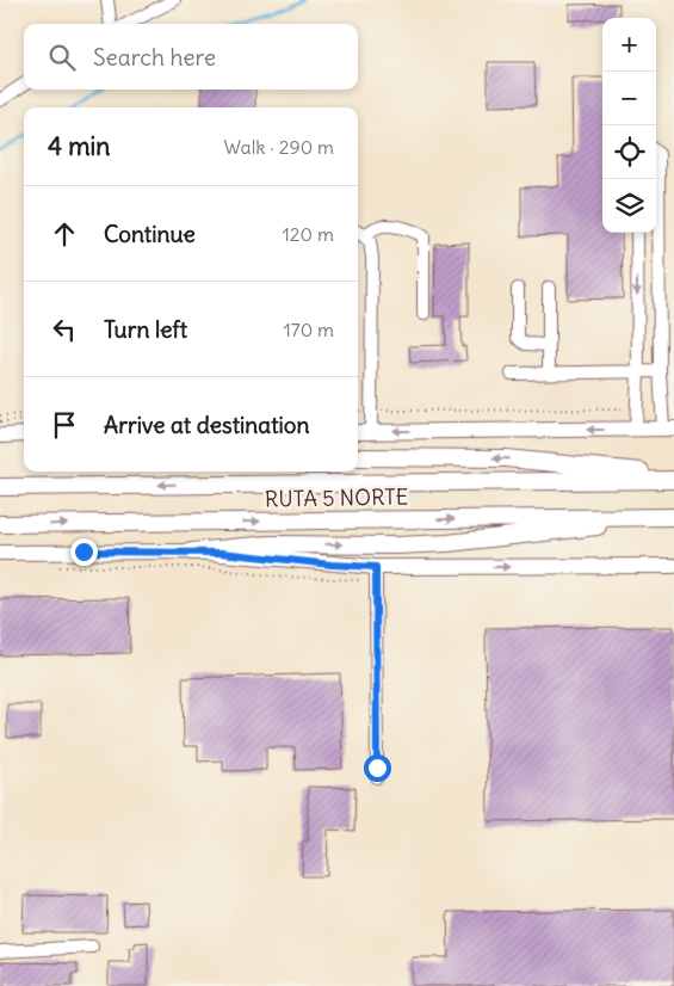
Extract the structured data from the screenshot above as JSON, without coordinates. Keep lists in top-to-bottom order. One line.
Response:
{"streets":{"highway":["RUTA 5 NORTE"]},"page":{"map_buttons":["+","−"],"search":"Search here","heading":["4 min","Walk · 290 m"],"list":[["Continue","120 m"],["Turn left","170 m"],"Arrive at destination"]}}
